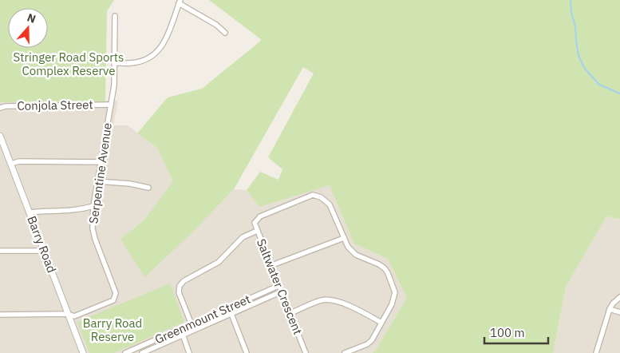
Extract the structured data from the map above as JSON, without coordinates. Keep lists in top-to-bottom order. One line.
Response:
{"streets":{"street":["Conjola Street","Serpentine Avenue","Barry Road","Saltwater Crescent","Greenmount Street"]},"crossings":[["Conjola Street","Serpentine Avenue"],["Serpentine Avenue","Barry Road"],["Saltwater Crescent","Greenmount Street"]],"parks":["Stringer Road Sports Complex Reserve","Barry Road Reserve"],"scale_bar":"100 m","north":"top"}
